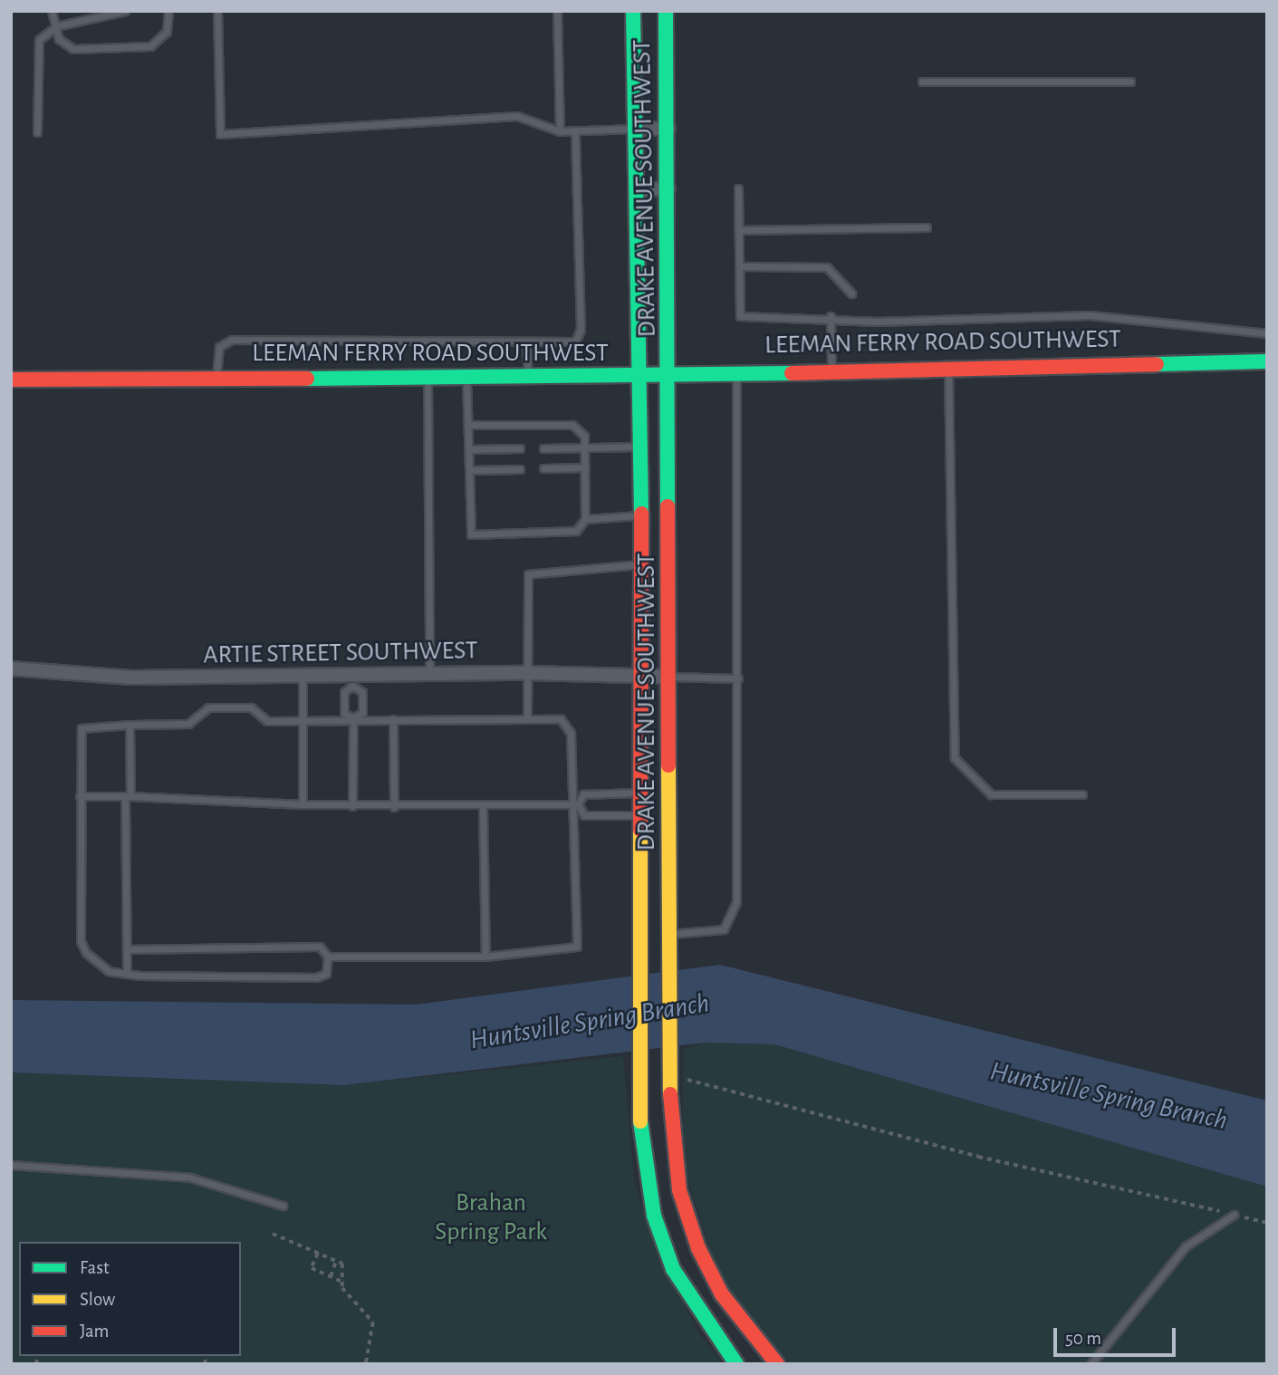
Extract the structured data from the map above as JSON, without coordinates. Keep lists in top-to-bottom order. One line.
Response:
{"streets":{"street":["DRAKE AVENUE SOUTHWEST","LEEMAN FERRY ROAD SOUTHWEST","ARTIE STREET SOUTHWEST"]},"crossings":[["DRAKE AVENUE SOUTHWEST","LEEMAN FERRY ROAD SOUTHWEST"],["DRAKE AVENUE SOUTHWEST","ARTIE STREET SOUTHWEST"]],"water":["Huntsville Spring Branch"],"parks":["Brahan Spring Park"],"legend":["Fast","Slow","Jam"],"scale_bar":"50 m"}
